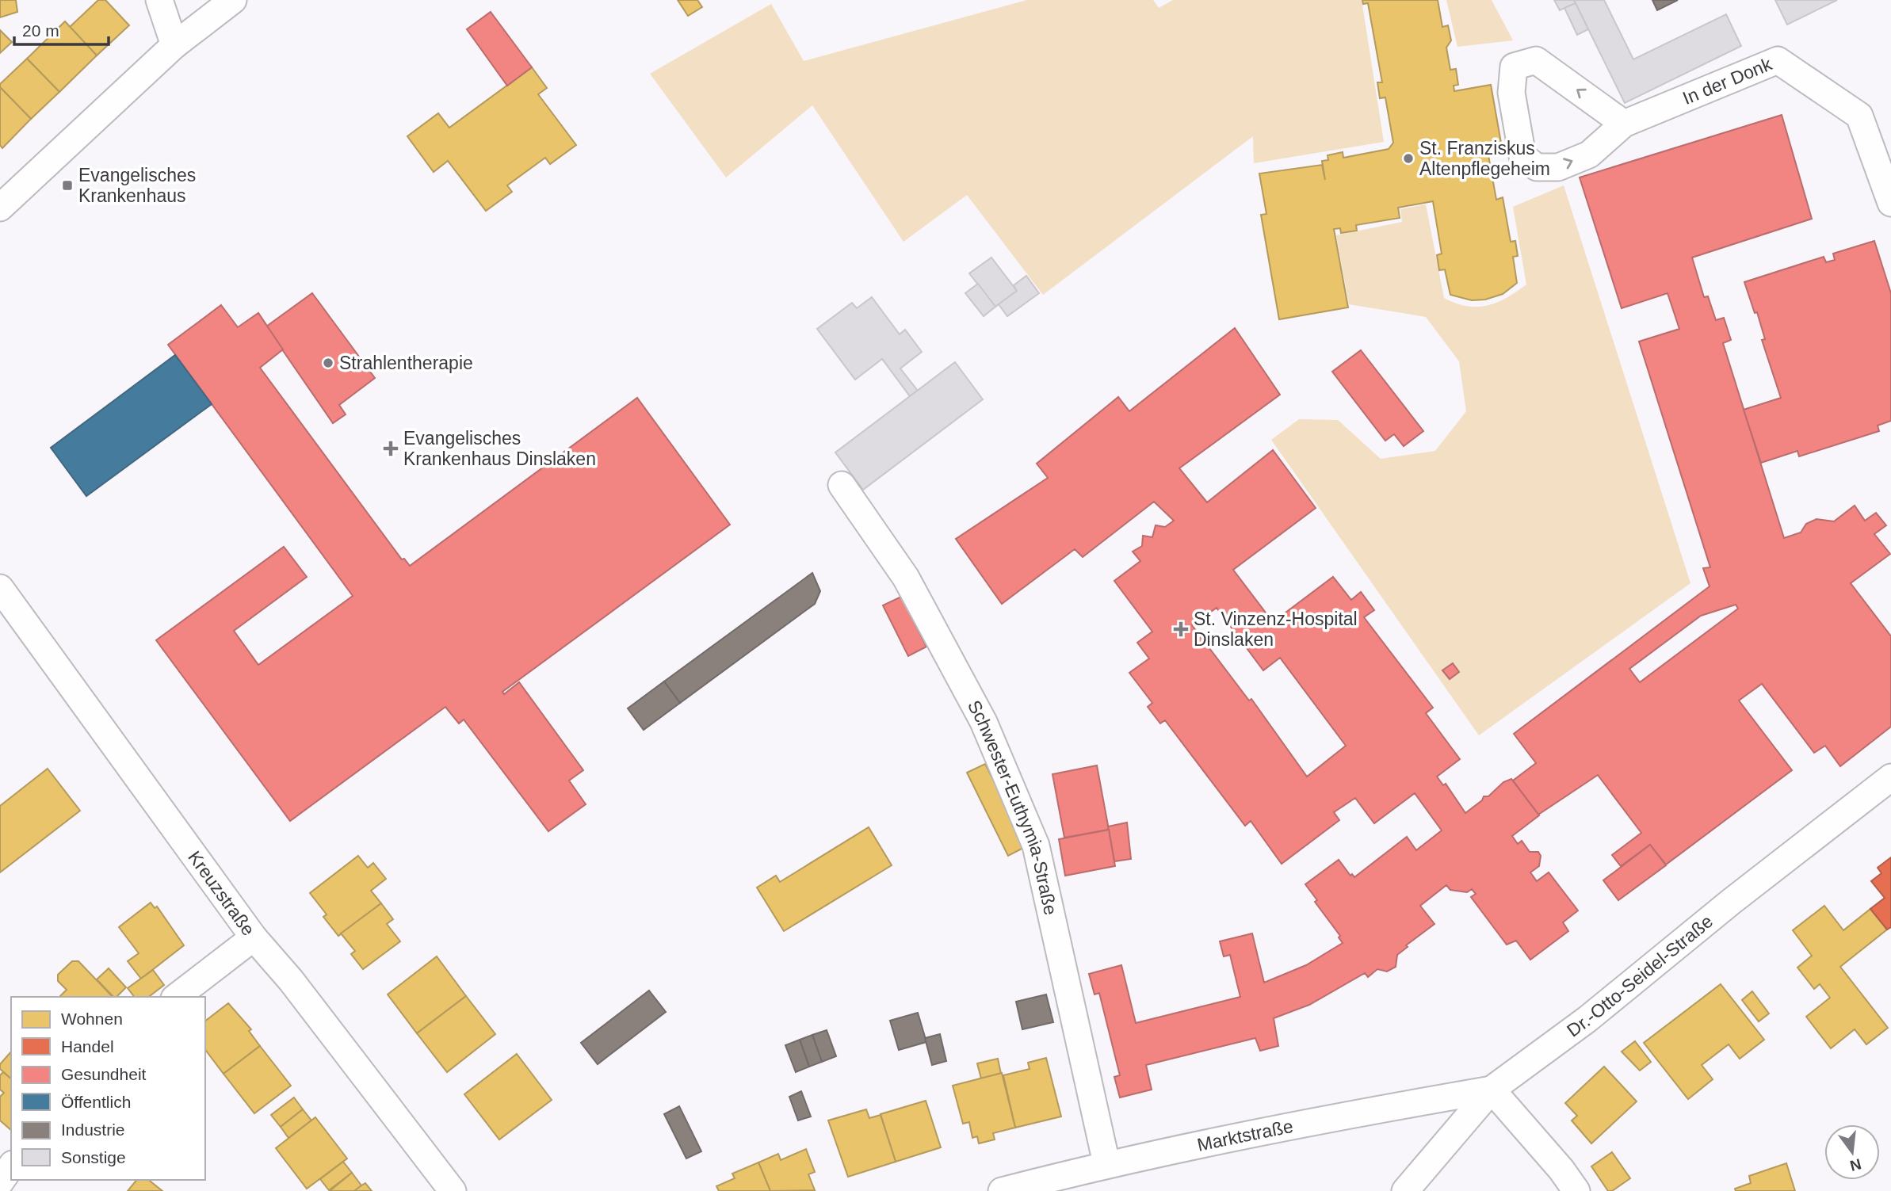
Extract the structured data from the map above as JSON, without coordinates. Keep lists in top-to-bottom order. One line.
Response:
{"streets":{"street":["In der Donk","Schwester-Euthymia-Straße","Kreuzstraße","Dr.-Otto-Seidel-Straße","Marktstraße"]},"crossings":[["Schwester-Euthymia-Straße","Marktstraße"],["Dr.-Otto-Seidel-Straße","Marktstraße"]],"places":{"other":["St. Franziskus Altenpflegeheim","Strahlentherapie"],"transit":["Evangelisches Krankenhaus"],"health":["Evangelisches Krankenhaus Dinslaken","St. Vinzenz-Hospital Dinslaken"]},"legend":["Wohnen","Handel","Gesundheit","Öffentlich","Industrie","Sonstige"],"scale_bar":"20 m","north":"bottom"}
